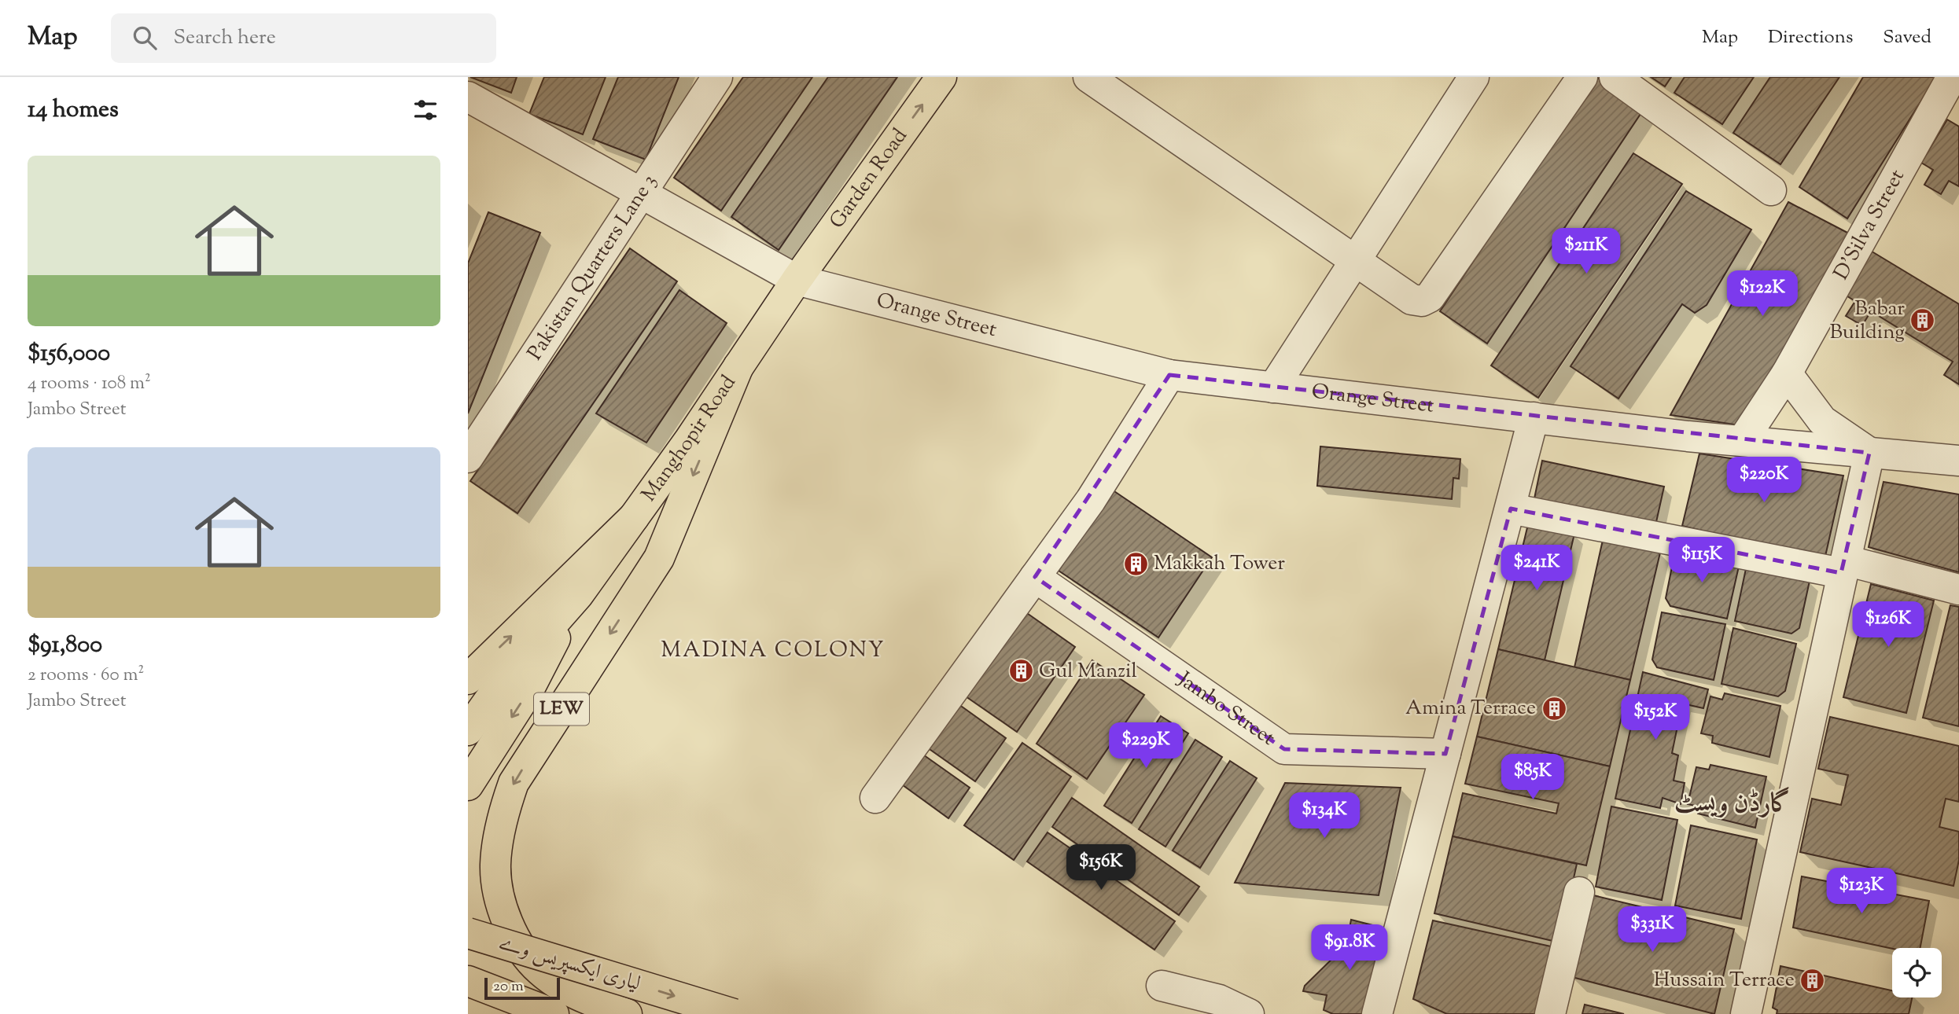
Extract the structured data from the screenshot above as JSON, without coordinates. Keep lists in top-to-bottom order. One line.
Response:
{"streets":{"main road":["Garden Road","Manghopir Road","LEW","لیاری ایکسپریس وے"],"street":["D'Silva Street","Pakistan Quarters Lane 3","Orange Street","Jambo Street"]},"crossings":[["Garden Road","Orange Street"],["Garden Road","Manghopir Road"],["D'Silva Street","Orange Street"],["Pakistan Quarters Lane 3","Orange Street"],["Orange Street","Manghopir Road"],["Manghopir Road","LEW"]],"one_way":["Garden Road"],"districts":["MADINA COLONY","گارڈن ویسٹ"],"places":{"building":["Babar Building","Makkah Tower","Gul Manzil","Amina Terrace","Hussain Terrace"]},"scale_bar":"20 m","page":{"header":"Map","search":"Search here","nav":["Map","Directions","Saved"],"heading":"14 homes","list":[{"name":"$156,000","note":"4 rooms · 108 m² · Jambo Street"},{"name":"$91,800","note":"2 rooms · 60 m² · Jambo Street"}],"price":["$211K","$122K","$220K","$115K","$241K","$126K","$152K","$229K","$85K","$134K","$156K","$123K","$331K","$91.8K"],"scale":"20 m"}}
